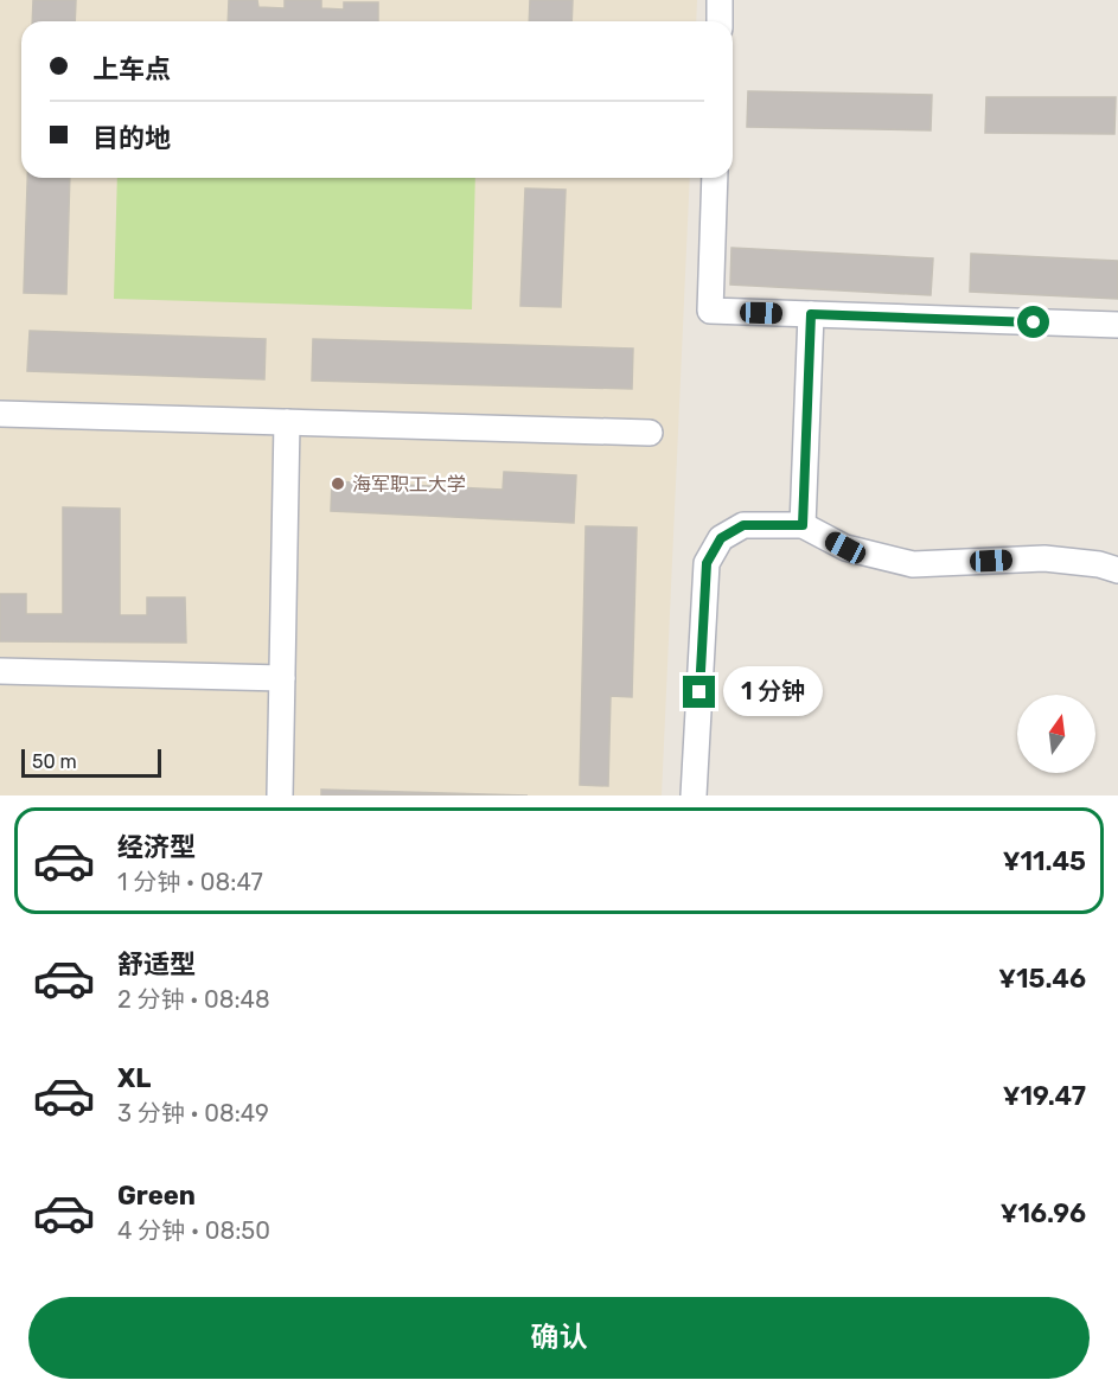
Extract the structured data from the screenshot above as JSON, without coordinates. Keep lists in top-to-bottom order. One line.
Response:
{"places":["海军职工大学"],"scale_bar":"50 m","north":"top","page":{"banner":["上车点","目的地"],"bubble":"1 分钟","scale":"50 m","list":[{"name":"经济型","note":"1 分钟 · 08:47","value":"¥11.45"},{"name":"舒适型","note":"2 分钟 · 08:48","value":"¥15.46"},{"name":"XL","note":"3 分钟 · 08:49","value":"¥19.47"},{"name":"Green","note":"4 分钟 · 08:50","value":"¥16.96"}],"buttons":"确认"}}
